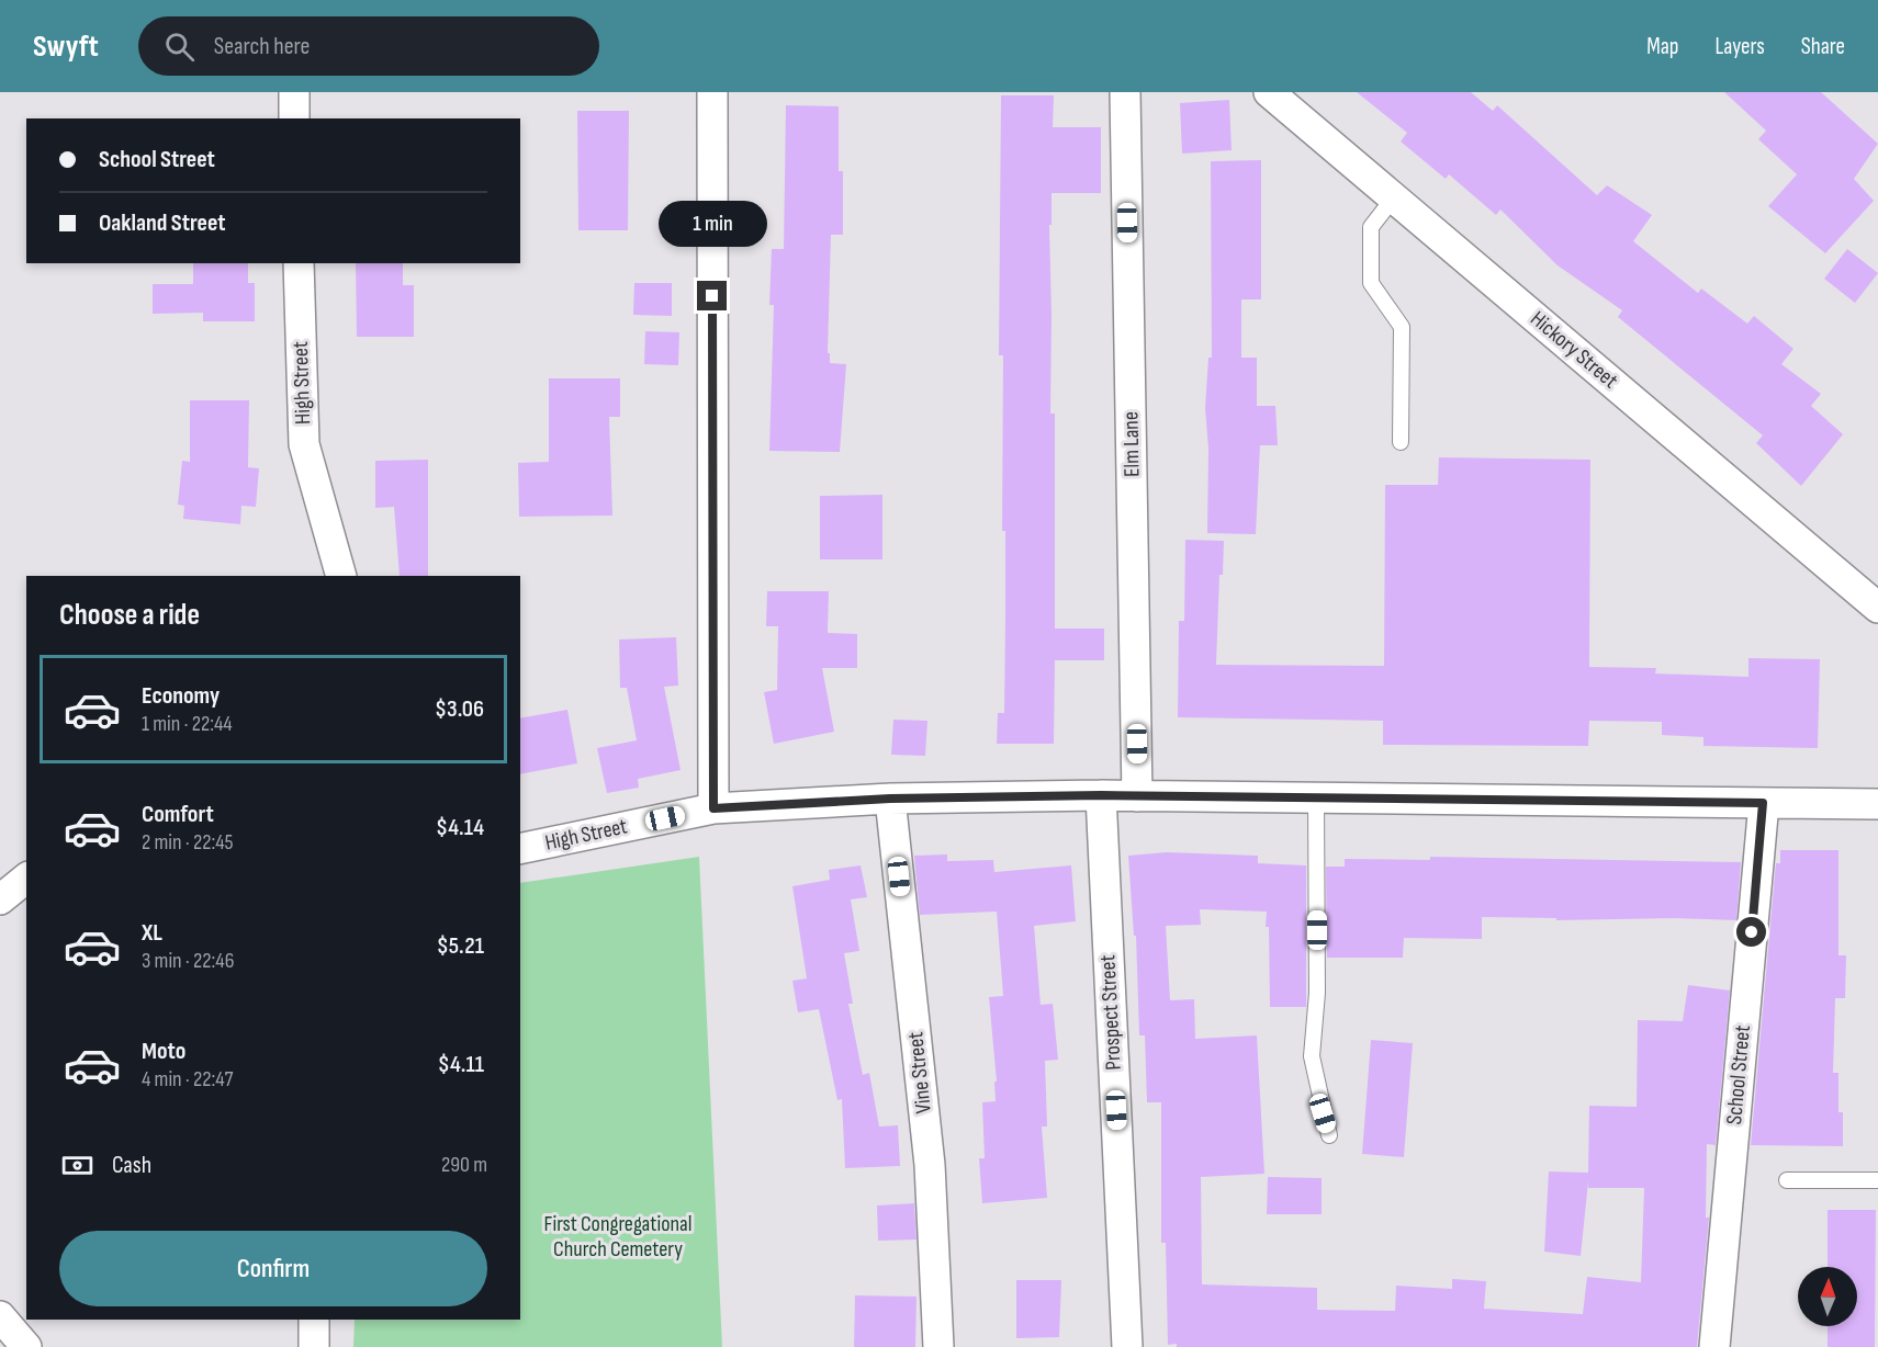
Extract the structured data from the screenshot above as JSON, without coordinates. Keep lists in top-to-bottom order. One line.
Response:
{"streets":{"street":["Hickory Street","High Street","Elm Lane","Prospect Street","Vine Street","School Street"]},"crossings":[["High Street","Elm Lane"],["High Street","Prospect Street"],["High Street","Vine Street"],["High Street","School Street"]],"parks":["First Congregational Church Cemetery"],"north":"top","page":{"header":"Swyft","search":"Search here","nav":["Map","Layers","Share"],"banner":["School Street","Oakland Street"],"bubble":"1 min","heading":"Choose a ride","list":[{"name":"Economy","note":"1 min · 22:44","value":"$3.06"},{"name":"Comfort","note":"2 min · 22:45","value":"$4.14"},{"name":"XL","note":"3 min · 22:46","value":"$5.21"},{"name":"Moto","note":"4 min · 22:47","value":"$4.11"}],"pay":["Cash","290 m"],"buttons":"Confirm"}}
